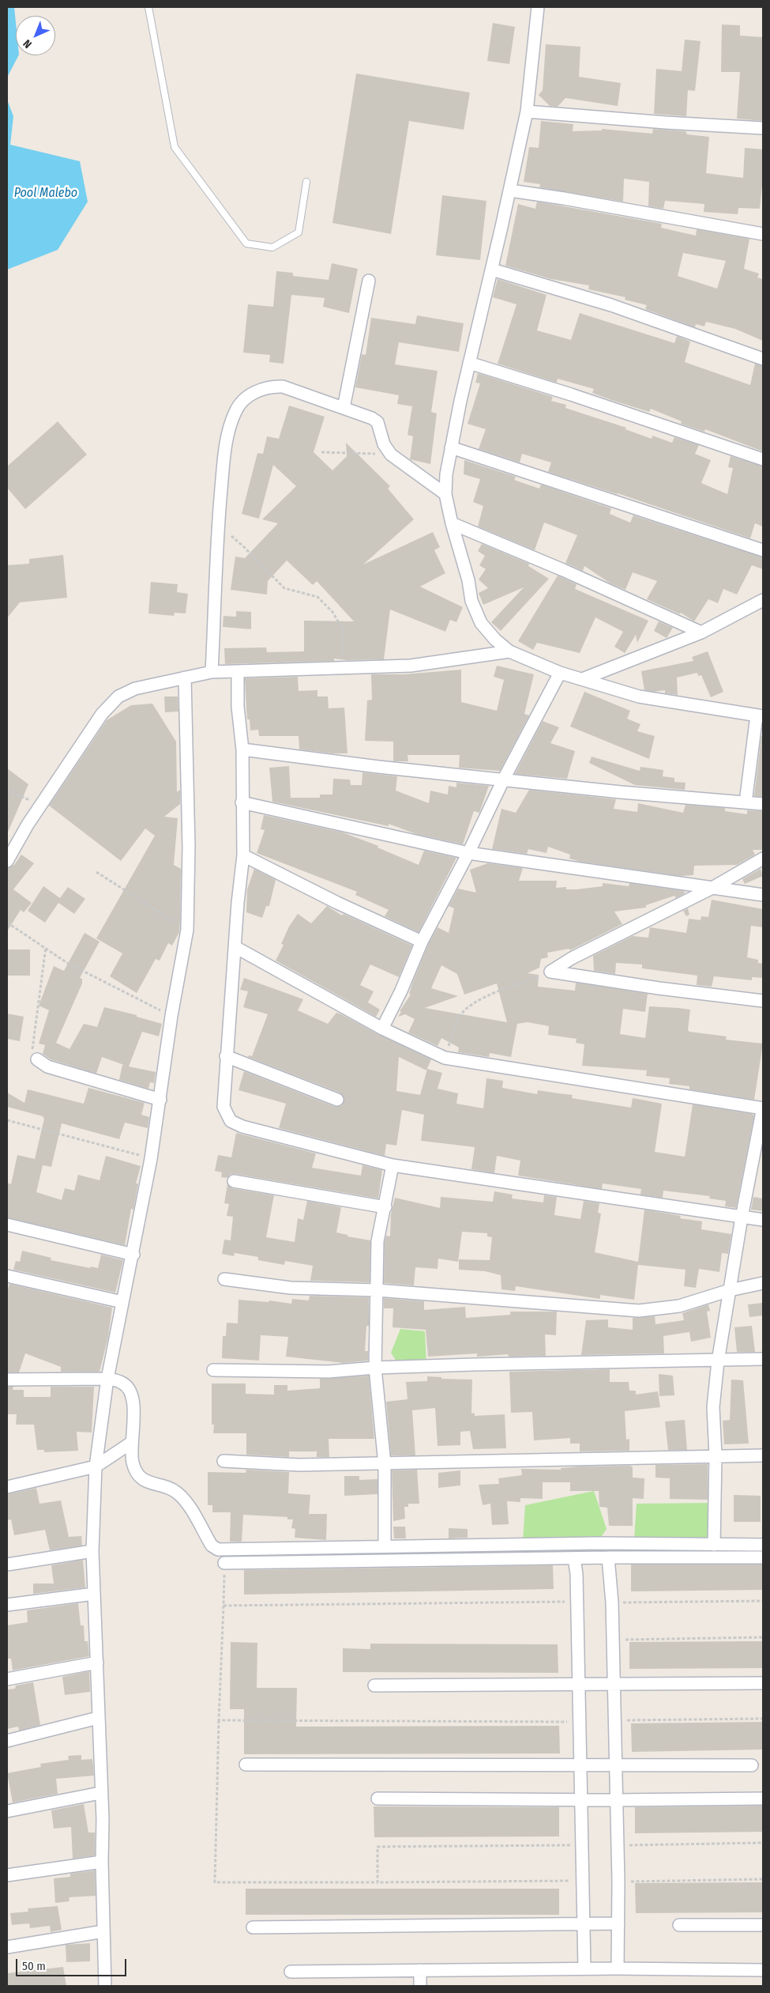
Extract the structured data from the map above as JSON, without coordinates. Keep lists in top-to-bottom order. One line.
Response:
{"water":["Pool Malebo"],"scale_bar":"50 m","north":"bottom left"}
